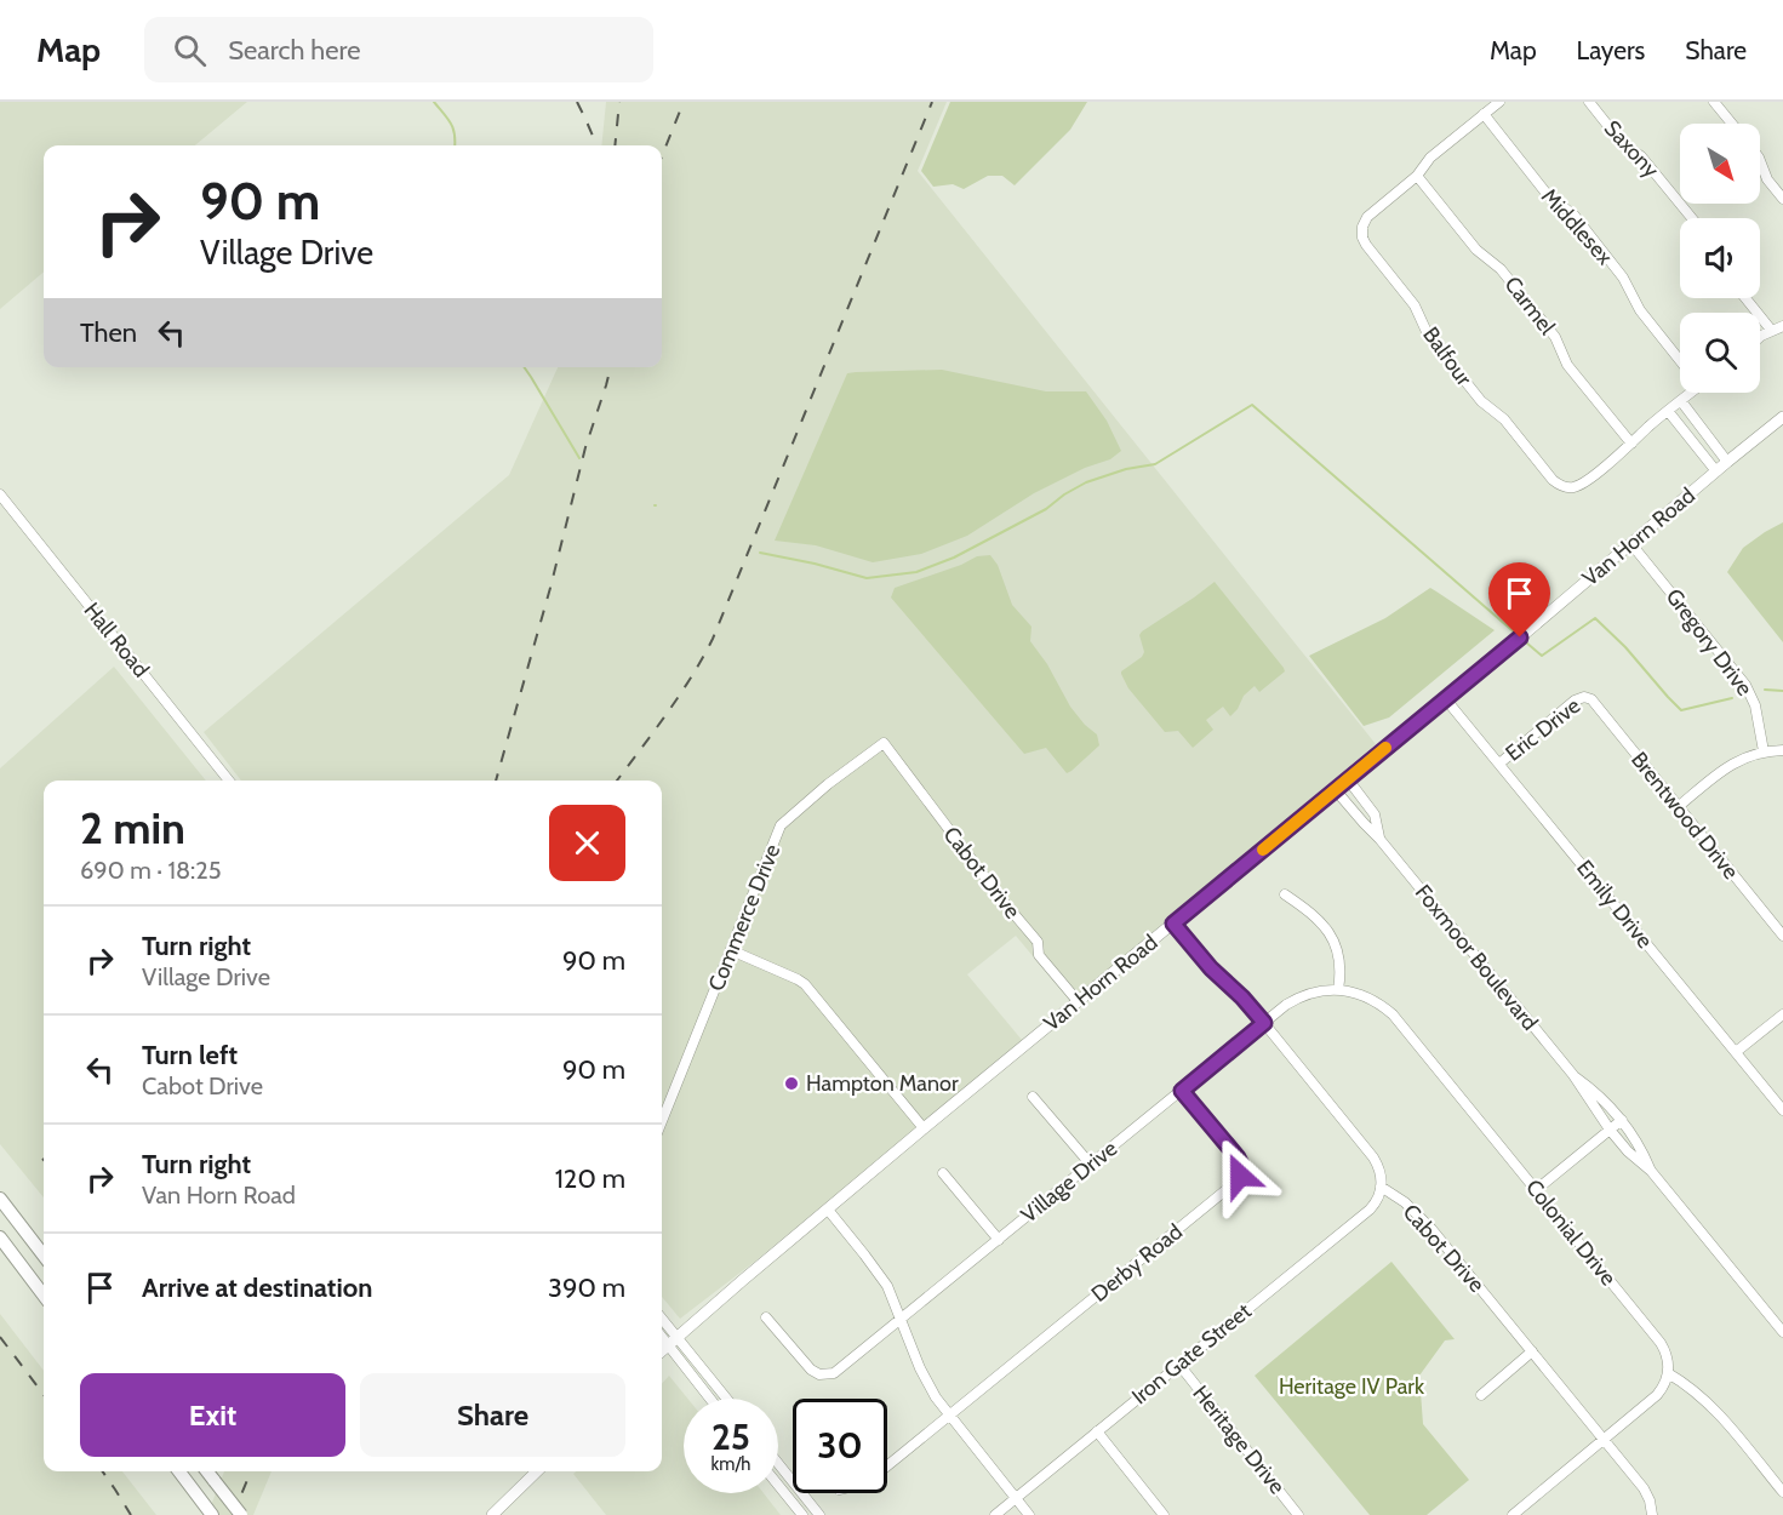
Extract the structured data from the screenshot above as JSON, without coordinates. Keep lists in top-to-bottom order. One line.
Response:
{"streets":{"main road":["Van Horn Road"],"street":["Saxony","Middlesex","Carmel","Balfour","Hall Road","Gregory Drive","Eric Drive","Brentwood Drive","Cabot Drive","Emily Drive","Commerce Drive","Foxmoor Boulevard","Village Drive","Colonial Drive","Derby Road","Iron Gate Street","Heritage Drive"]},"crossings":[["Middlesex","Balfour"],["Carmel","Balfour"],["Van Horn Road","Gregory Drive"],["Van Horn Road","Cabot Drive"],["Van Horn Road","Emily Drive"],["Van Horn Road","Foxmoor Boulevard"],["Eric Drive","Brentwood Drive"],["Eric Drive","Emily Drive"],["Cabot Drive","Commerce Drive"],["Cabot Drive","Iron Gate Street"],["Village Drive","Colonial Drive"],["Village Drive","Derby Road"],["Iron Gate Street","Heritage Drive"]],"parks":["Heritage IV Park"],"places":["Hampton Manor"],"north":"bottom right","page":{"header":"Map","search":"Search here","nav":["Map","Layers","Share"],"turn":["90 m","Village Drive"],"then":"Then","heading":["2 min","690 m · 18:25"],"list":[{"name":"Turn right","note":"Village Drive","value":"90 m"},{"name":"Turn left","note":"Cabot Drive","value":"90 m"},{"name":"Turn right","note":"Van Horn Road","value":"120 m"},{"name":"Arrive at destination","value":"390 m"}],"buttons":["Exit","Share"],"speed":"25 km/h","limit":"30"}}
